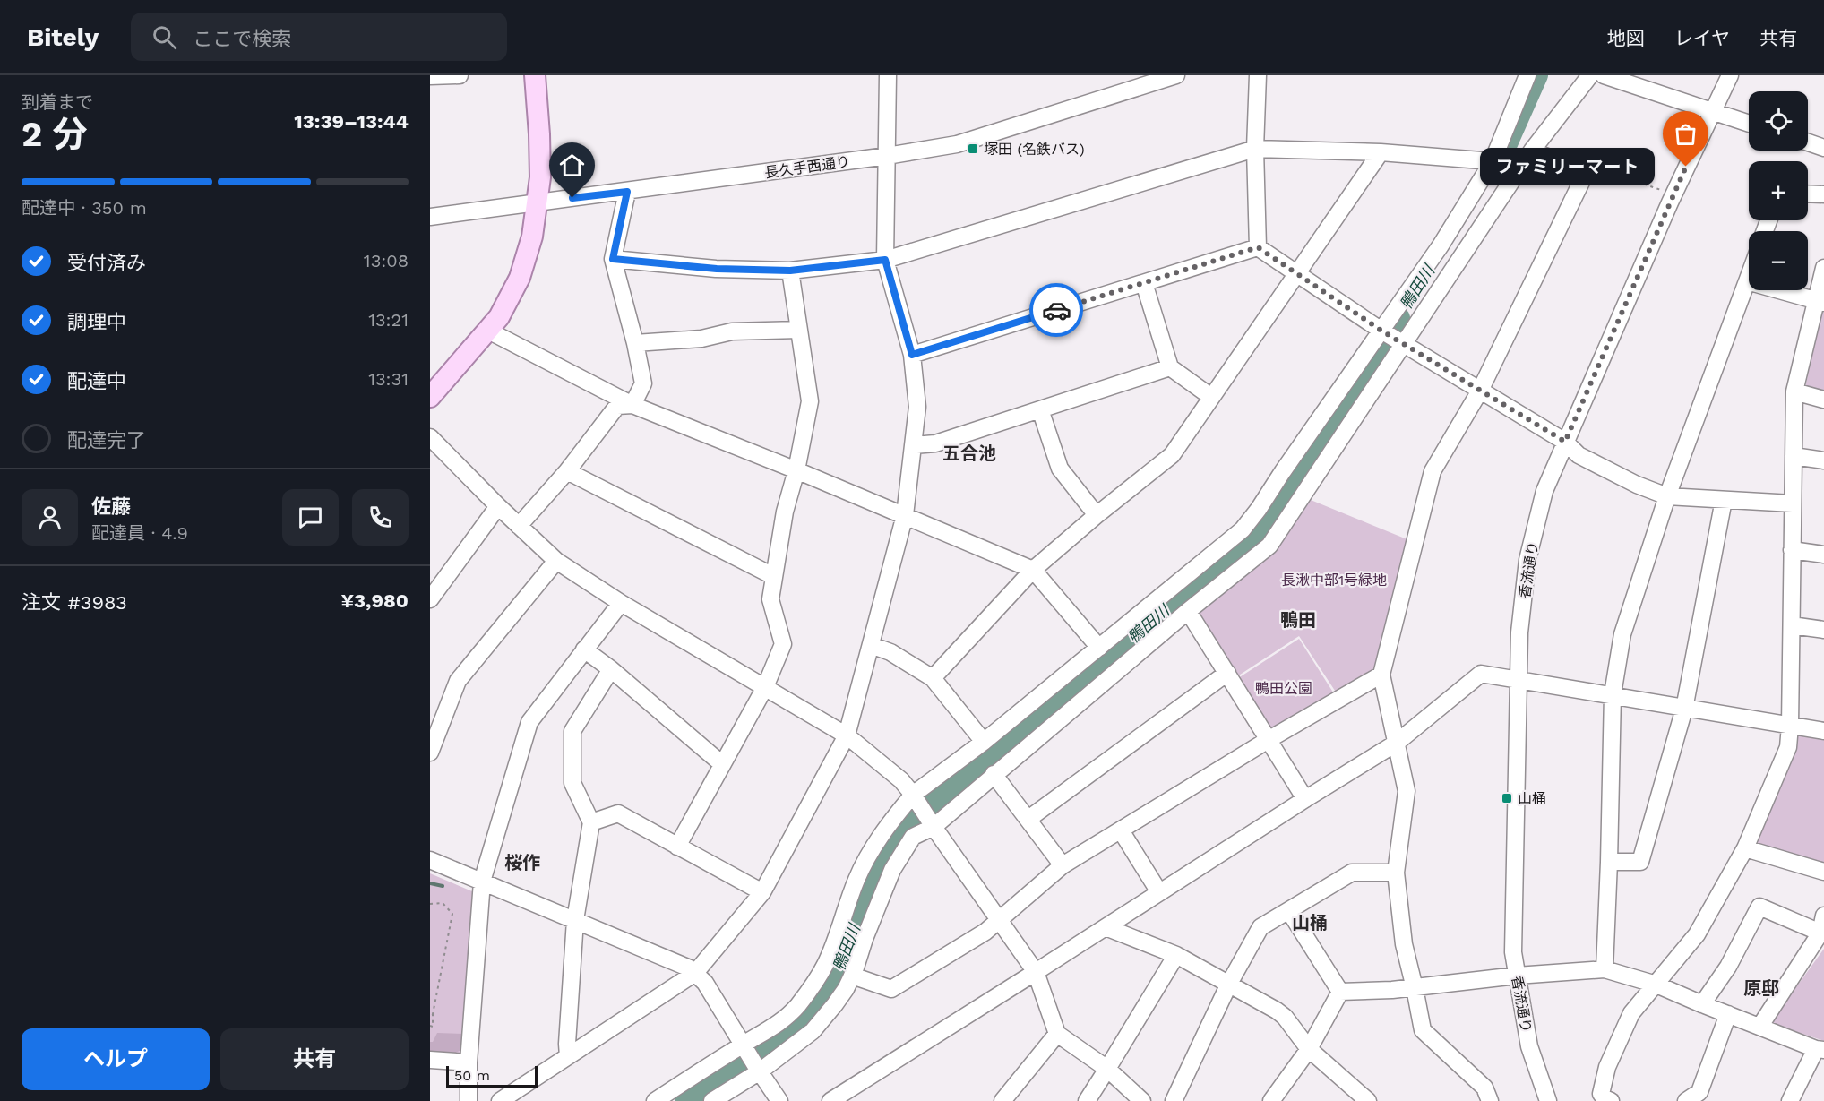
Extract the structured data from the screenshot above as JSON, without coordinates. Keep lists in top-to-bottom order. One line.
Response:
{"streets":{"street":["長久手西通り","香流通り"]},"districts":["五合池","鴨田","桜作","山桶","原邸"],"water":["鴨田川"],"parks":["長湫中部1号緑地","鴨田公園"],"places":{"transit":["塚田 (名鉄バス)","山桶"],"other":["ファミリーマート"]},"scale_bar":"50 m","page":{"header":"Bitely","search":"ここで検索","nav":["地図","レイヤ","共有"],"heading":["2 分","到着まで","13:39–13:44"],"panel":["佐藤","配達員 · 4.9","注文 #3983","¥3,980"],"map_buttons":["+","−"],"bubble":"ファミリーマート","bar":"配達中 · 350 m","list":[["受付済み","13:08"],["調理中","13:21"],["配達中","13:31"],"配達完了"],"buttons":["ヘルプ","共有"],"scale":"50 m"}}
